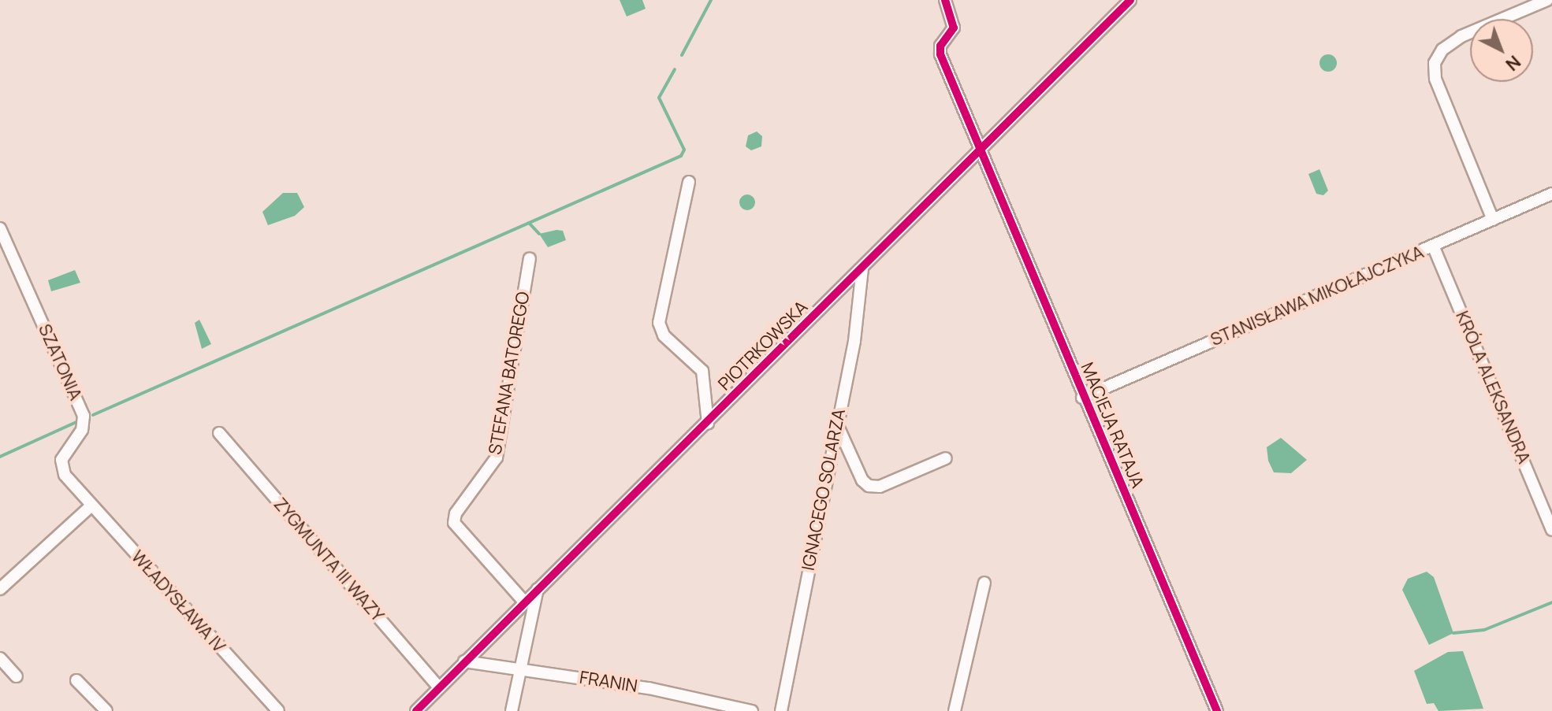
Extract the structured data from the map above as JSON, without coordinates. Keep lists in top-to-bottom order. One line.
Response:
{"streets":{"street":["STANISŁAWA MIKOŁAJCZYKA","PIOTRKOWSKA","SZATONIA","STEFANA BATOREGO","KRÓLA ALEKSANDRA","MACIEJA RATAJA","IGNACEGO SOLARZA","ZYGMUNTA III WAZY","WŁADYSŁAWA IV","FRANIN"]},"crossings":[["STANISŁAWA MIKOŁAJCZYKA","KRÓLA ALEKSANDRA"],["STANISŁAWA MIKOŁAJCZYKA","MACIEJA RATAJA"],["PIOTRKOWSKA","STEFANA BATOREGO"],["PIOTRKOWSKA","MACIEJA RATAJA"],["PIOTRKOWSKA","IGNACEGO SOLARZA"],["PIOTRKOWSKA","ZYGMUNTA III WAZY"],["PIOTRKOWSKA","FRANIN"],["SZATONIA","WŁADYSŁAWA IV"]],"north":"bottom right"}
